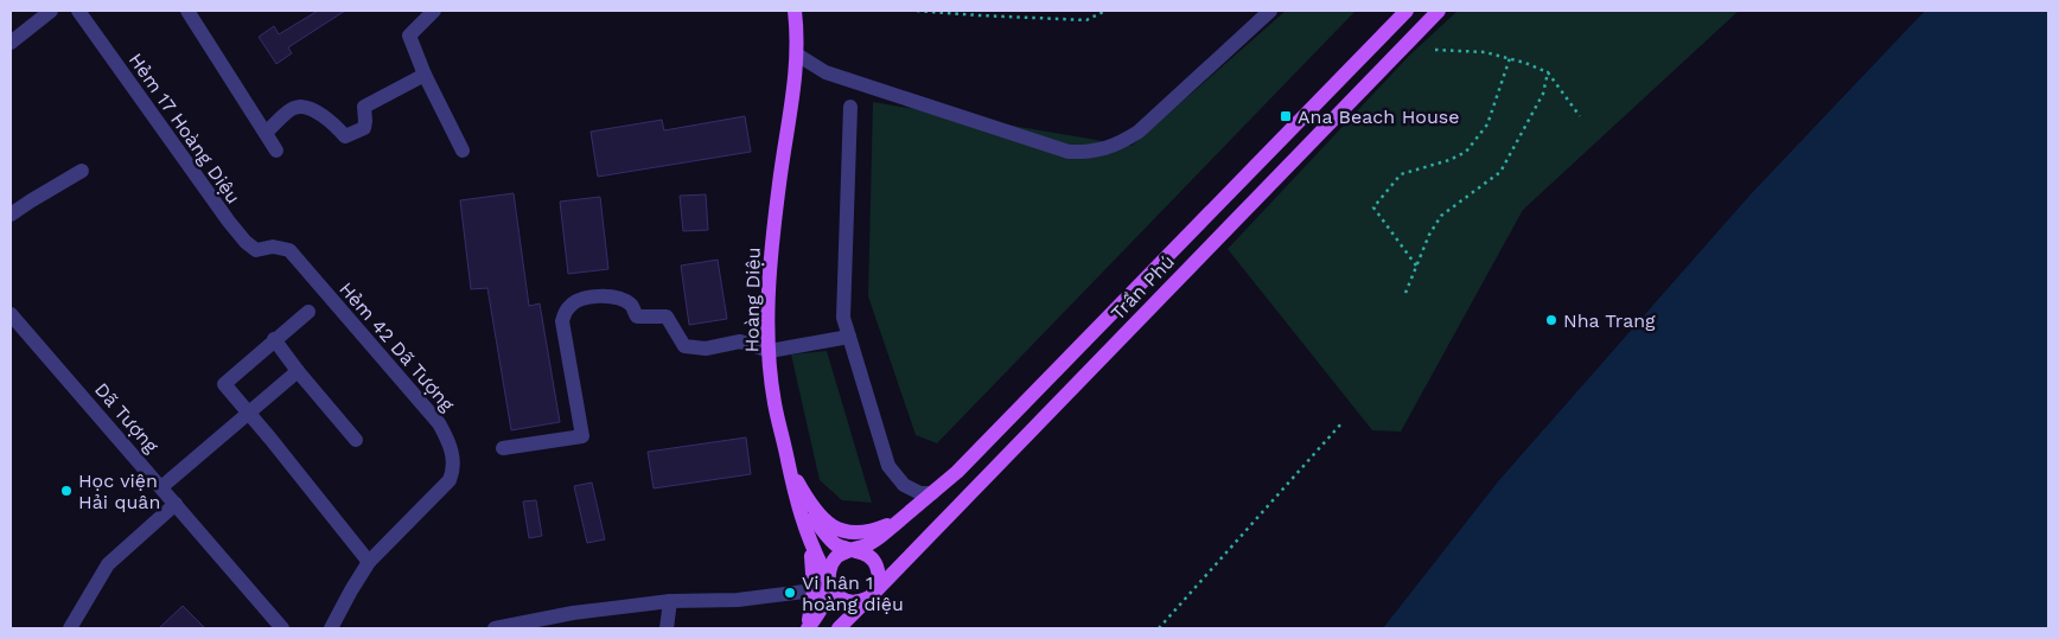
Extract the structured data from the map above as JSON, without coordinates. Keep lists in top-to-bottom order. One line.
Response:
{"streets":{"main road":["Trần Phú","Hoàng Diệu"],"street":["Hẻm 17 Hoàng Diệu","Hẻm 42 Dã Tượng","Dã Tượng"]},"crossings":[["Hẻm 17 Hoàng Diệu","Hẻm 42 Dã Tượng"],["Trần Phú","Hoàng Diệu"]],"places":{"transit":["Ana Beach House"],"other":["Nha Trang","Học viện Hải quân","Vi hân 1 hoàng diệu"]}}
